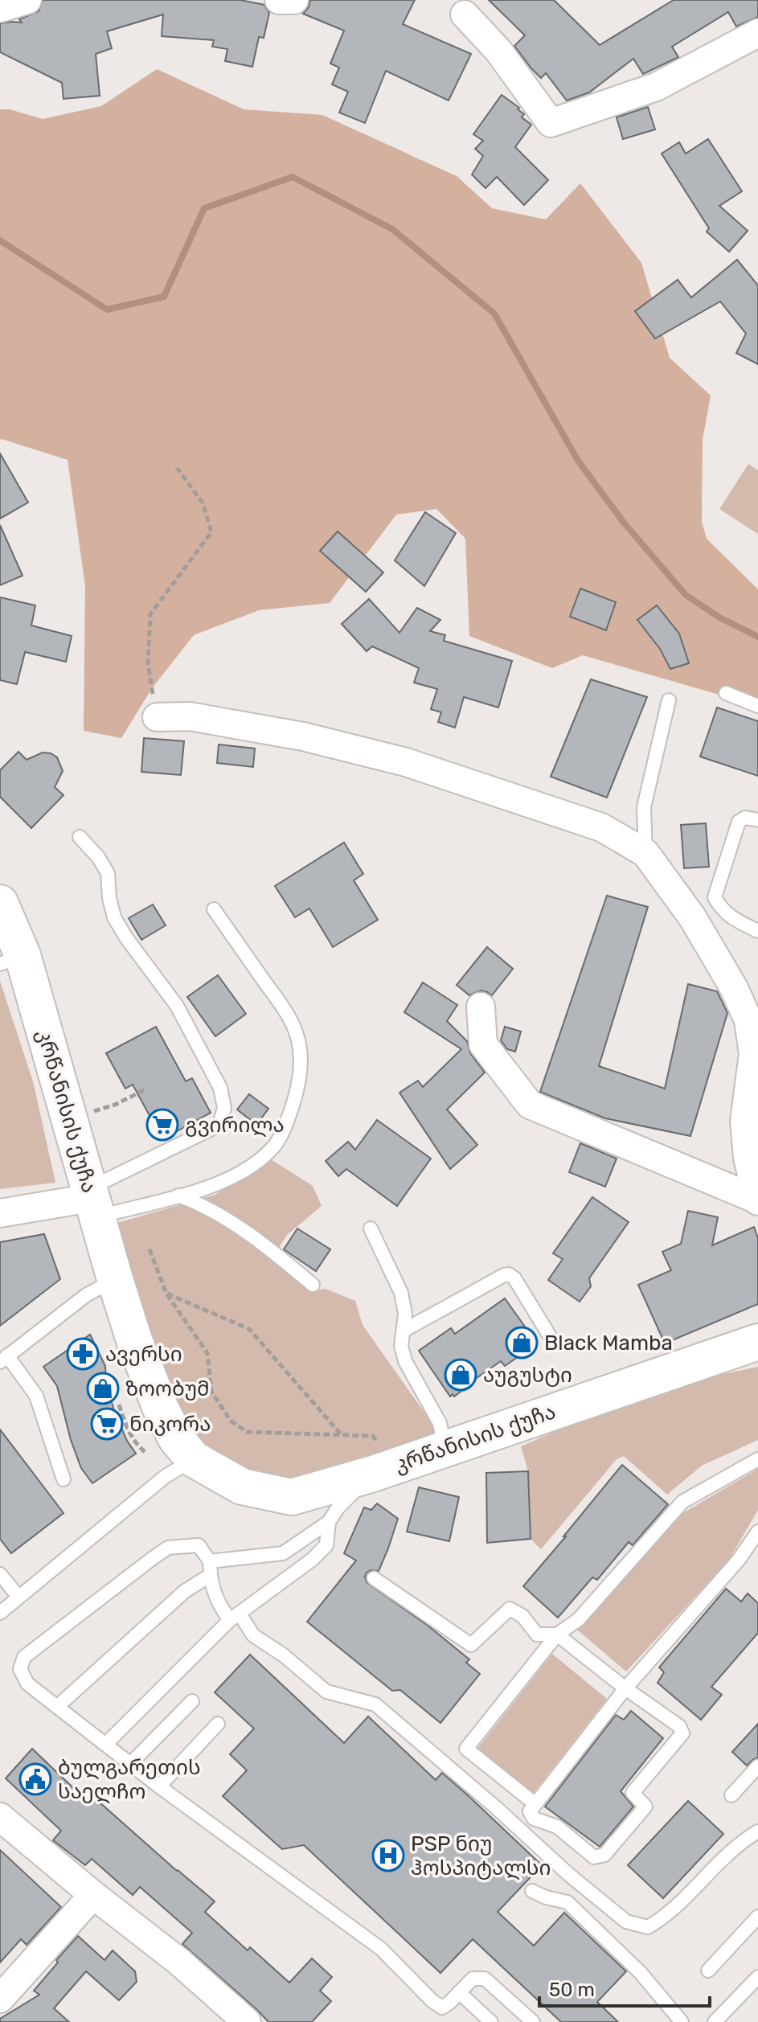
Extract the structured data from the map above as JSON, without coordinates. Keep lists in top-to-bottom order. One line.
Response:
{"streets":{"street":["კრწანისის ქუჩა"]},"places":{"supermarket":["გვირილა","ნიკორა"],"shop":["Black Mamba","აუგუსტი","ზოობუმ"],"pharmacy":["ავერსი"],"public building":["ბულგარეთის საელჩო"],"hospital":["PSP ნიუ ჰოსპიტალსი"]},"scale_bar":"50 m"}
